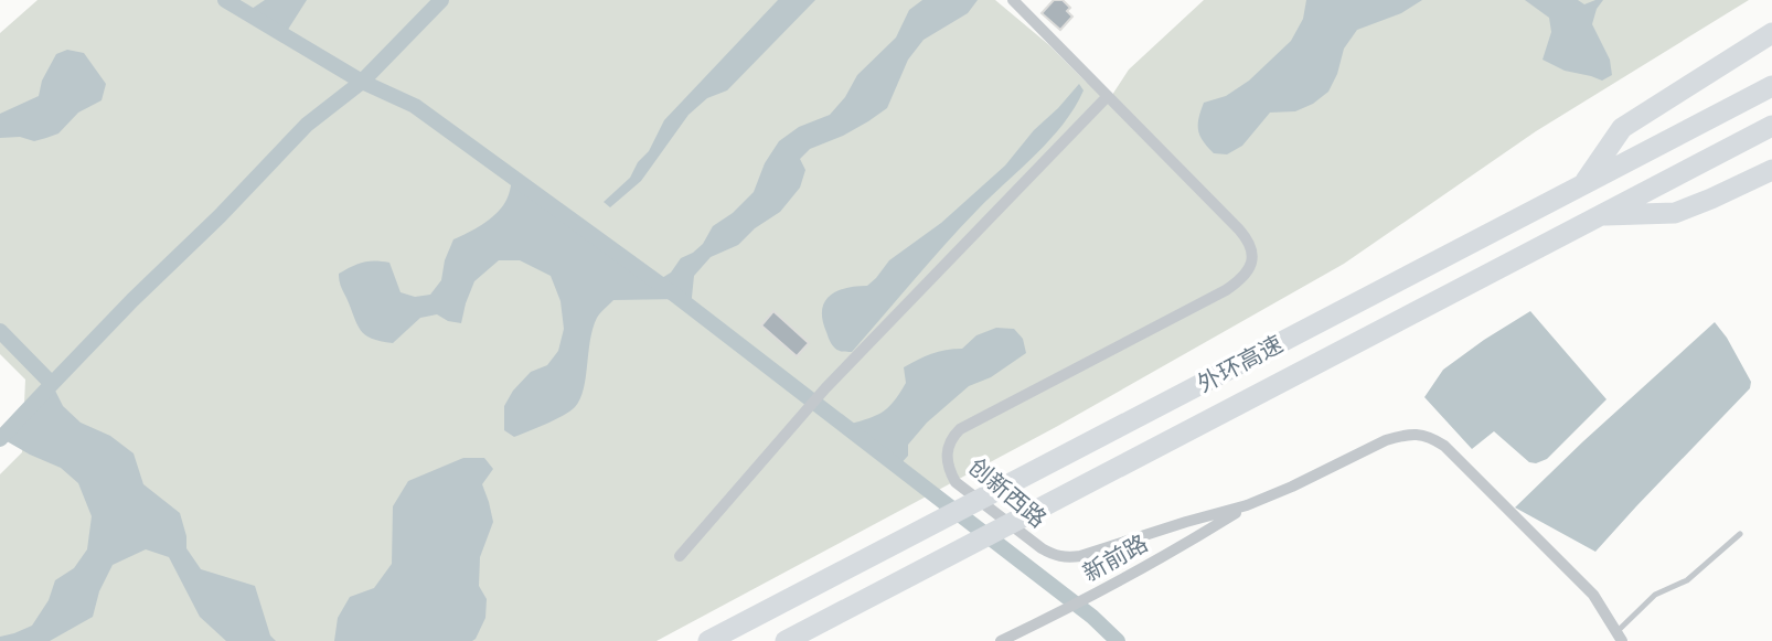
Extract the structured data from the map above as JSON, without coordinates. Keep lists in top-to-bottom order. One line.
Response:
{"streets":{"highway":["外环高速"],"street":["创新西路","新前路"]},"crossings":[["创新西路","新前路"]]}
